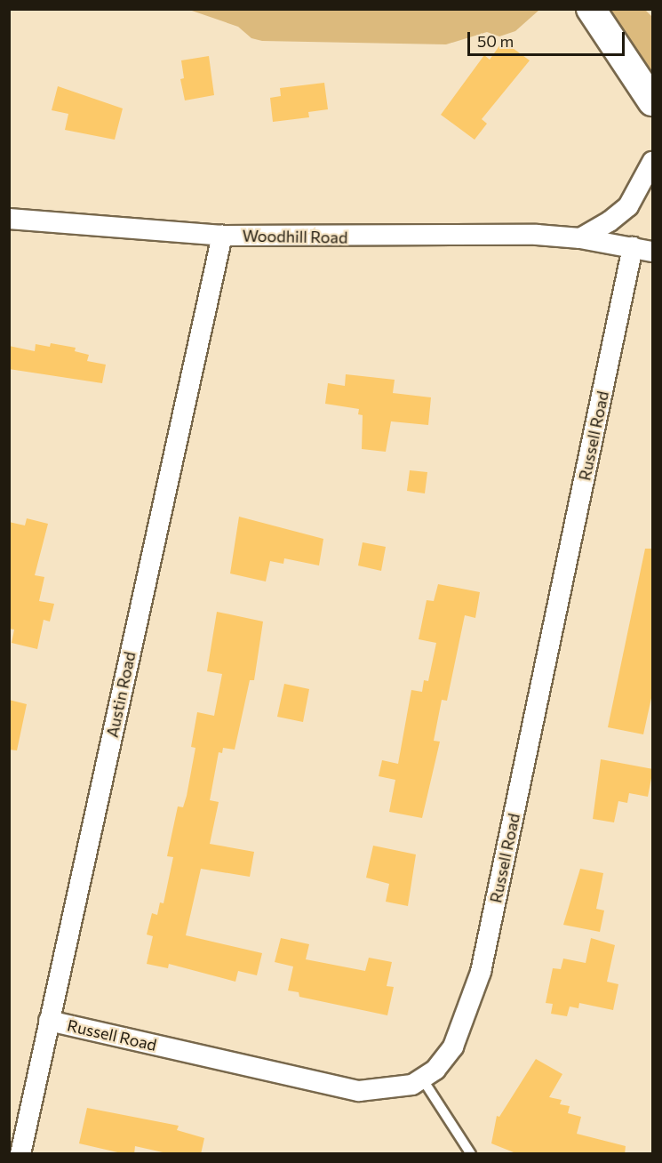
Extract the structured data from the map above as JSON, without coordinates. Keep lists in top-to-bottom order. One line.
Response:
{"streets":{"street":["Woodhill Road","Russell Road","Austin Road"]},"crossings":[["Woodhill Road","Russell Road"],["Woodhill Road","Austin Road"],["Russell Road","Austin Road"]],"scale_bar":"50 m"}
